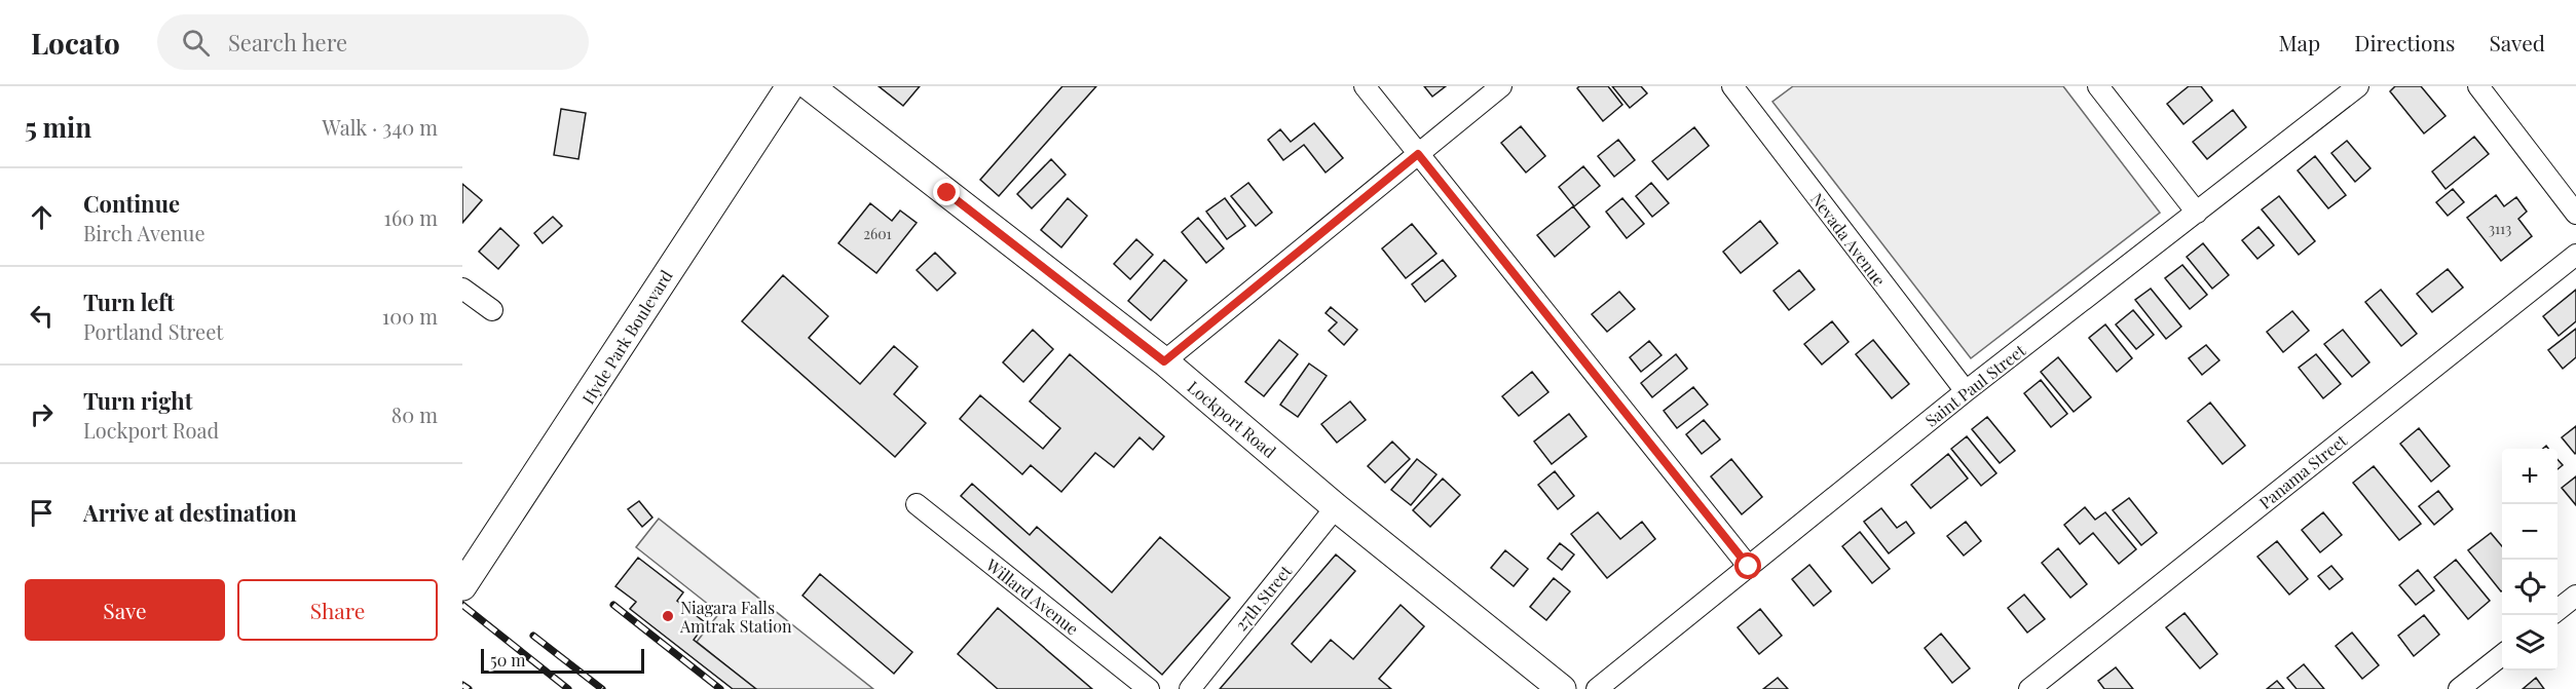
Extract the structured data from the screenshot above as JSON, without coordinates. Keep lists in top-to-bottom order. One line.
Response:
{"streets":{"street":["Nevada Avenue","Hyde Park Boulevard","Saint Paul Street","Lockport Road","Panama Street","Willard Avenue","27th Street"]},"crossings":[["Nevada Avenue","Saint Paul Street"],["Lockport Road","27th Street"]],"places":["Niagara Falls Amtrak Station"],"house_numbers":["3113","2601"],"scale_bar":"50 m","page":{"header":"Locato","search":"Search here","nav":["Map","Directions","Saved"],"heading":["5 min","Walk · 340 m"],"list":[["Continue","Birch Avenue","160 m"],["Turn left","Portland Street","100 m"],["Turn right","Lockport Road","80 m"],"Arrive at destination"],"map_buttons":["+","−"],"buttons":["Save","Share"],"scale":"50 m"}}
